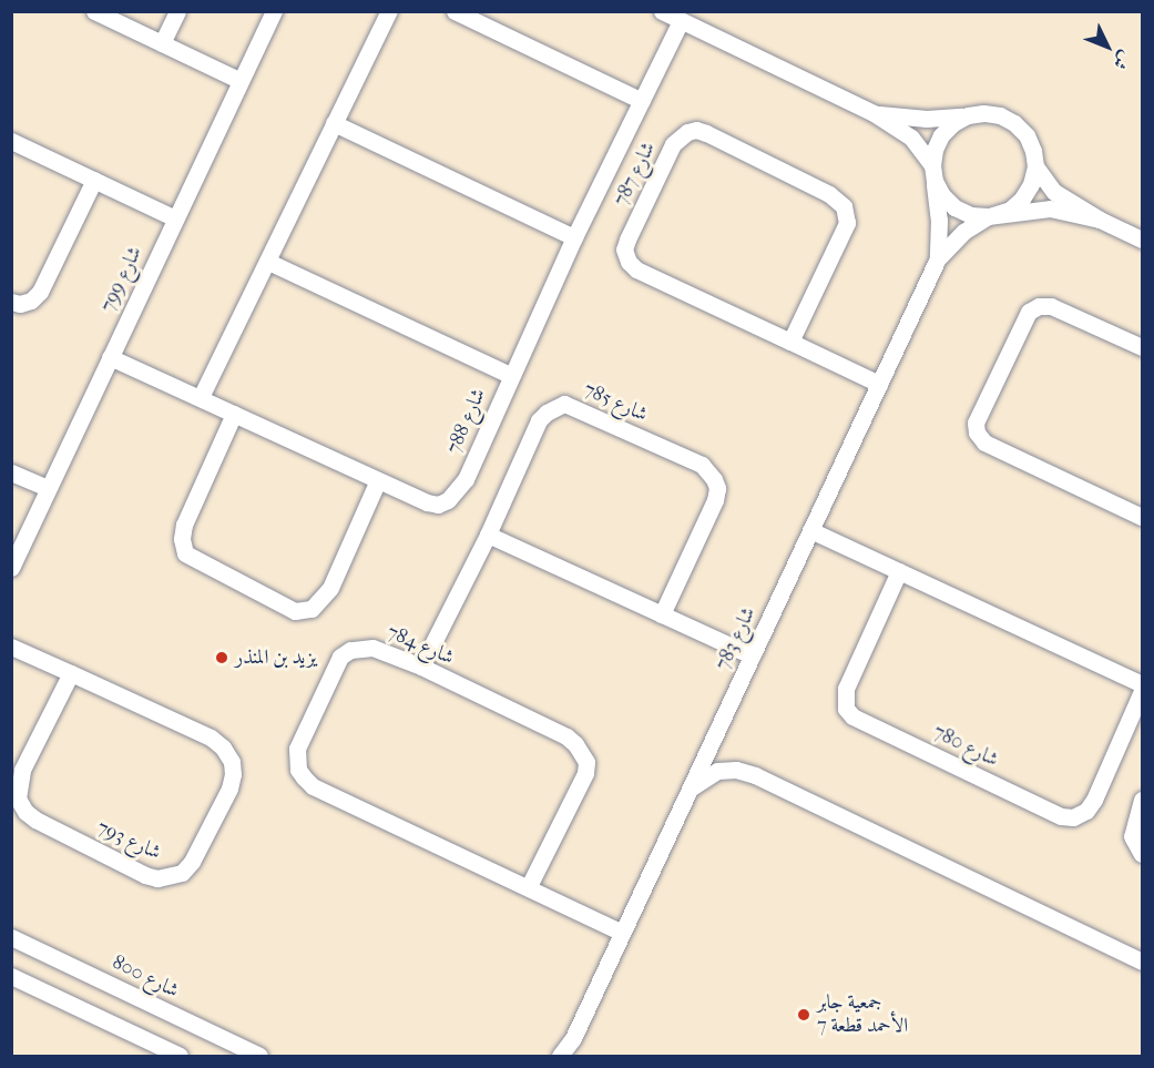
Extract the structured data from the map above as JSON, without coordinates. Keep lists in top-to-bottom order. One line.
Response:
{"streets":{"street":["شارع 787","شارع 799","شارع 785","شارع 788","شارع 783","شارع 784","شارع 780","شارع 793","شارع 800"]},"crossings":[["شارع 787","شارع 783"],["شارع 799","شارع 788"],["شارع 785","شارع 784"],["شارع 783","شارع 784"]],"places":["يزيد بن المنذر","جمعية جابر الأحمد قطعة 7"],"north":"bottom right"}
